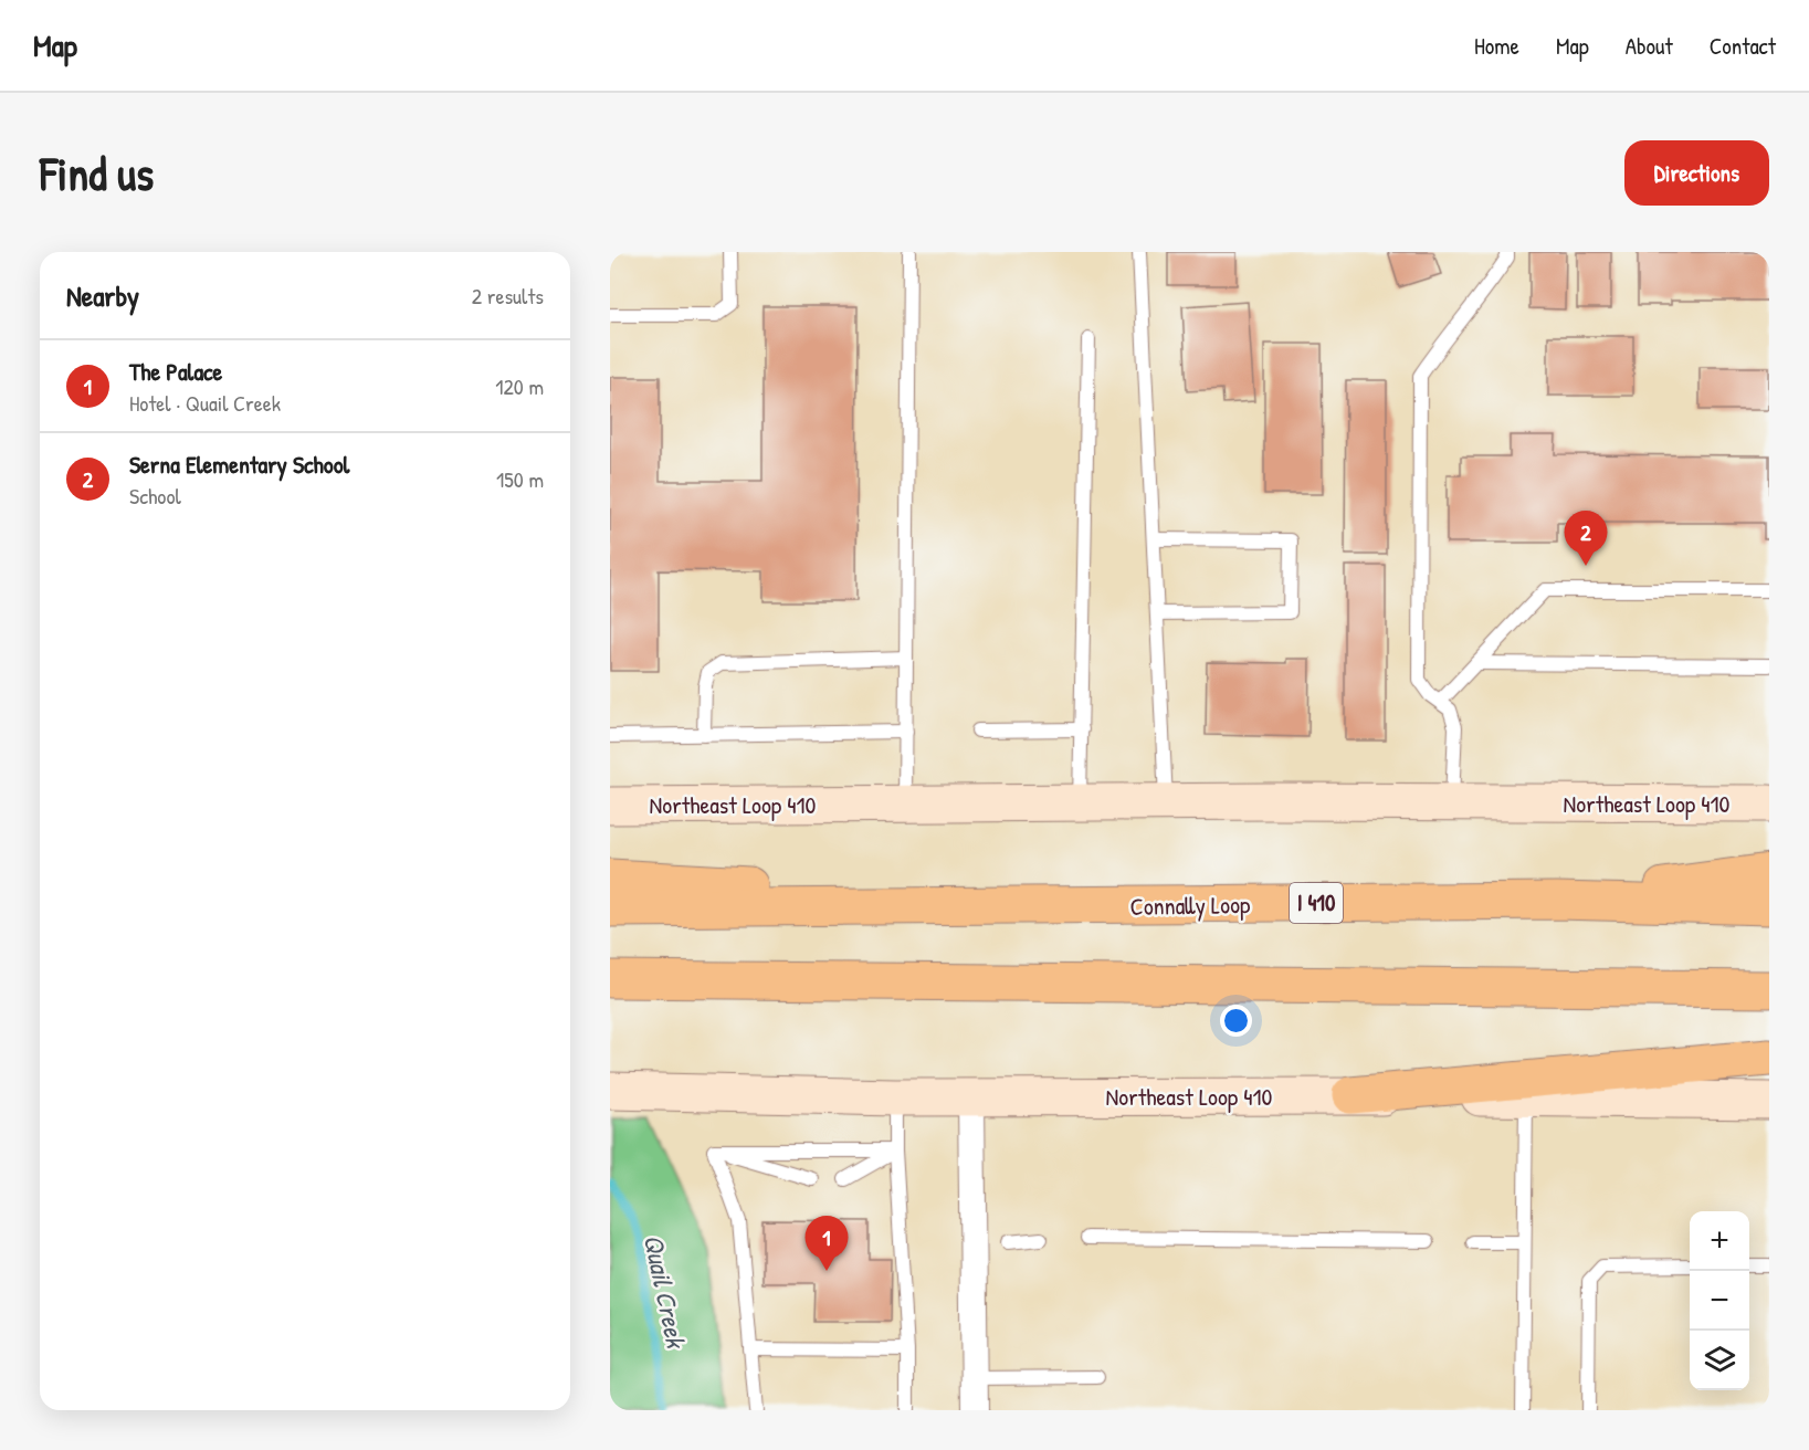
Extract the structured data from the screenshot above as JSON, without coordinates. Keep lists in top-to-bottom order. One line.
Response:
{"streets":{"highway":["I 410","Connally Loop"],"main road":["Northeast Loop 410"]},"water":["Quail Creek"],"page":{"header":"Map","nav":["Home","Map","About","Contact"],"buttons":"Directions","title":"Find us","heading":["Nearby","2 results"],"list":[{"mark":"1","name":"The Palace","note":"Hotel · Quail Creek","value":"120 m"},{"mark":"2","name":"Serna Elementary School","note":"School","value":"150 m"}],"pins":["2","1"],"map_buttons":["+","−"]}}
